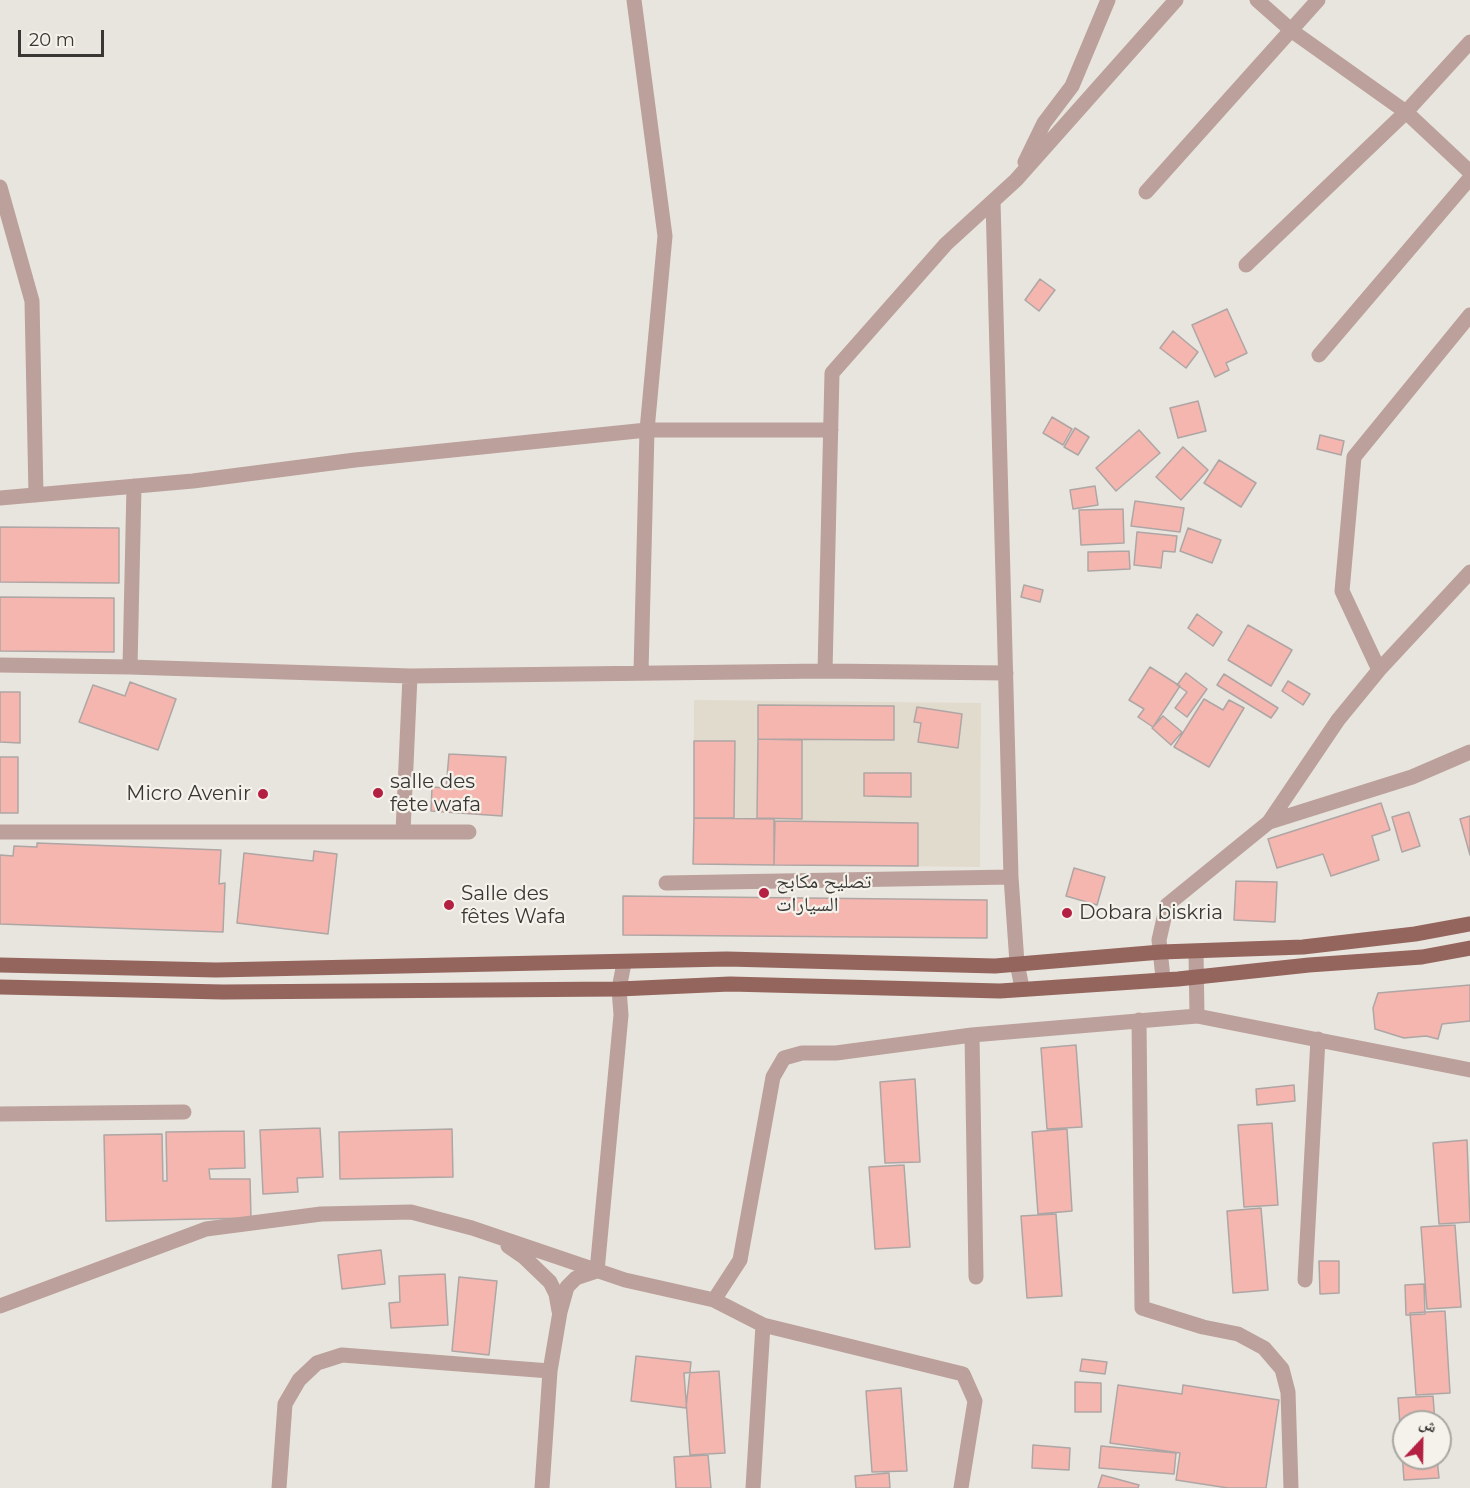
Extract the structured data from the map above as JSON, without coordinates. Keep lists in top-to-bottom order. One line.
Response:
{"places":["salle des fete wafa","Micro Avenir","تصليح مكابح السيارات","Salle des fêtes Wafa","Dobara biskria"],"scale_bar":"20 m","north":"top"}
